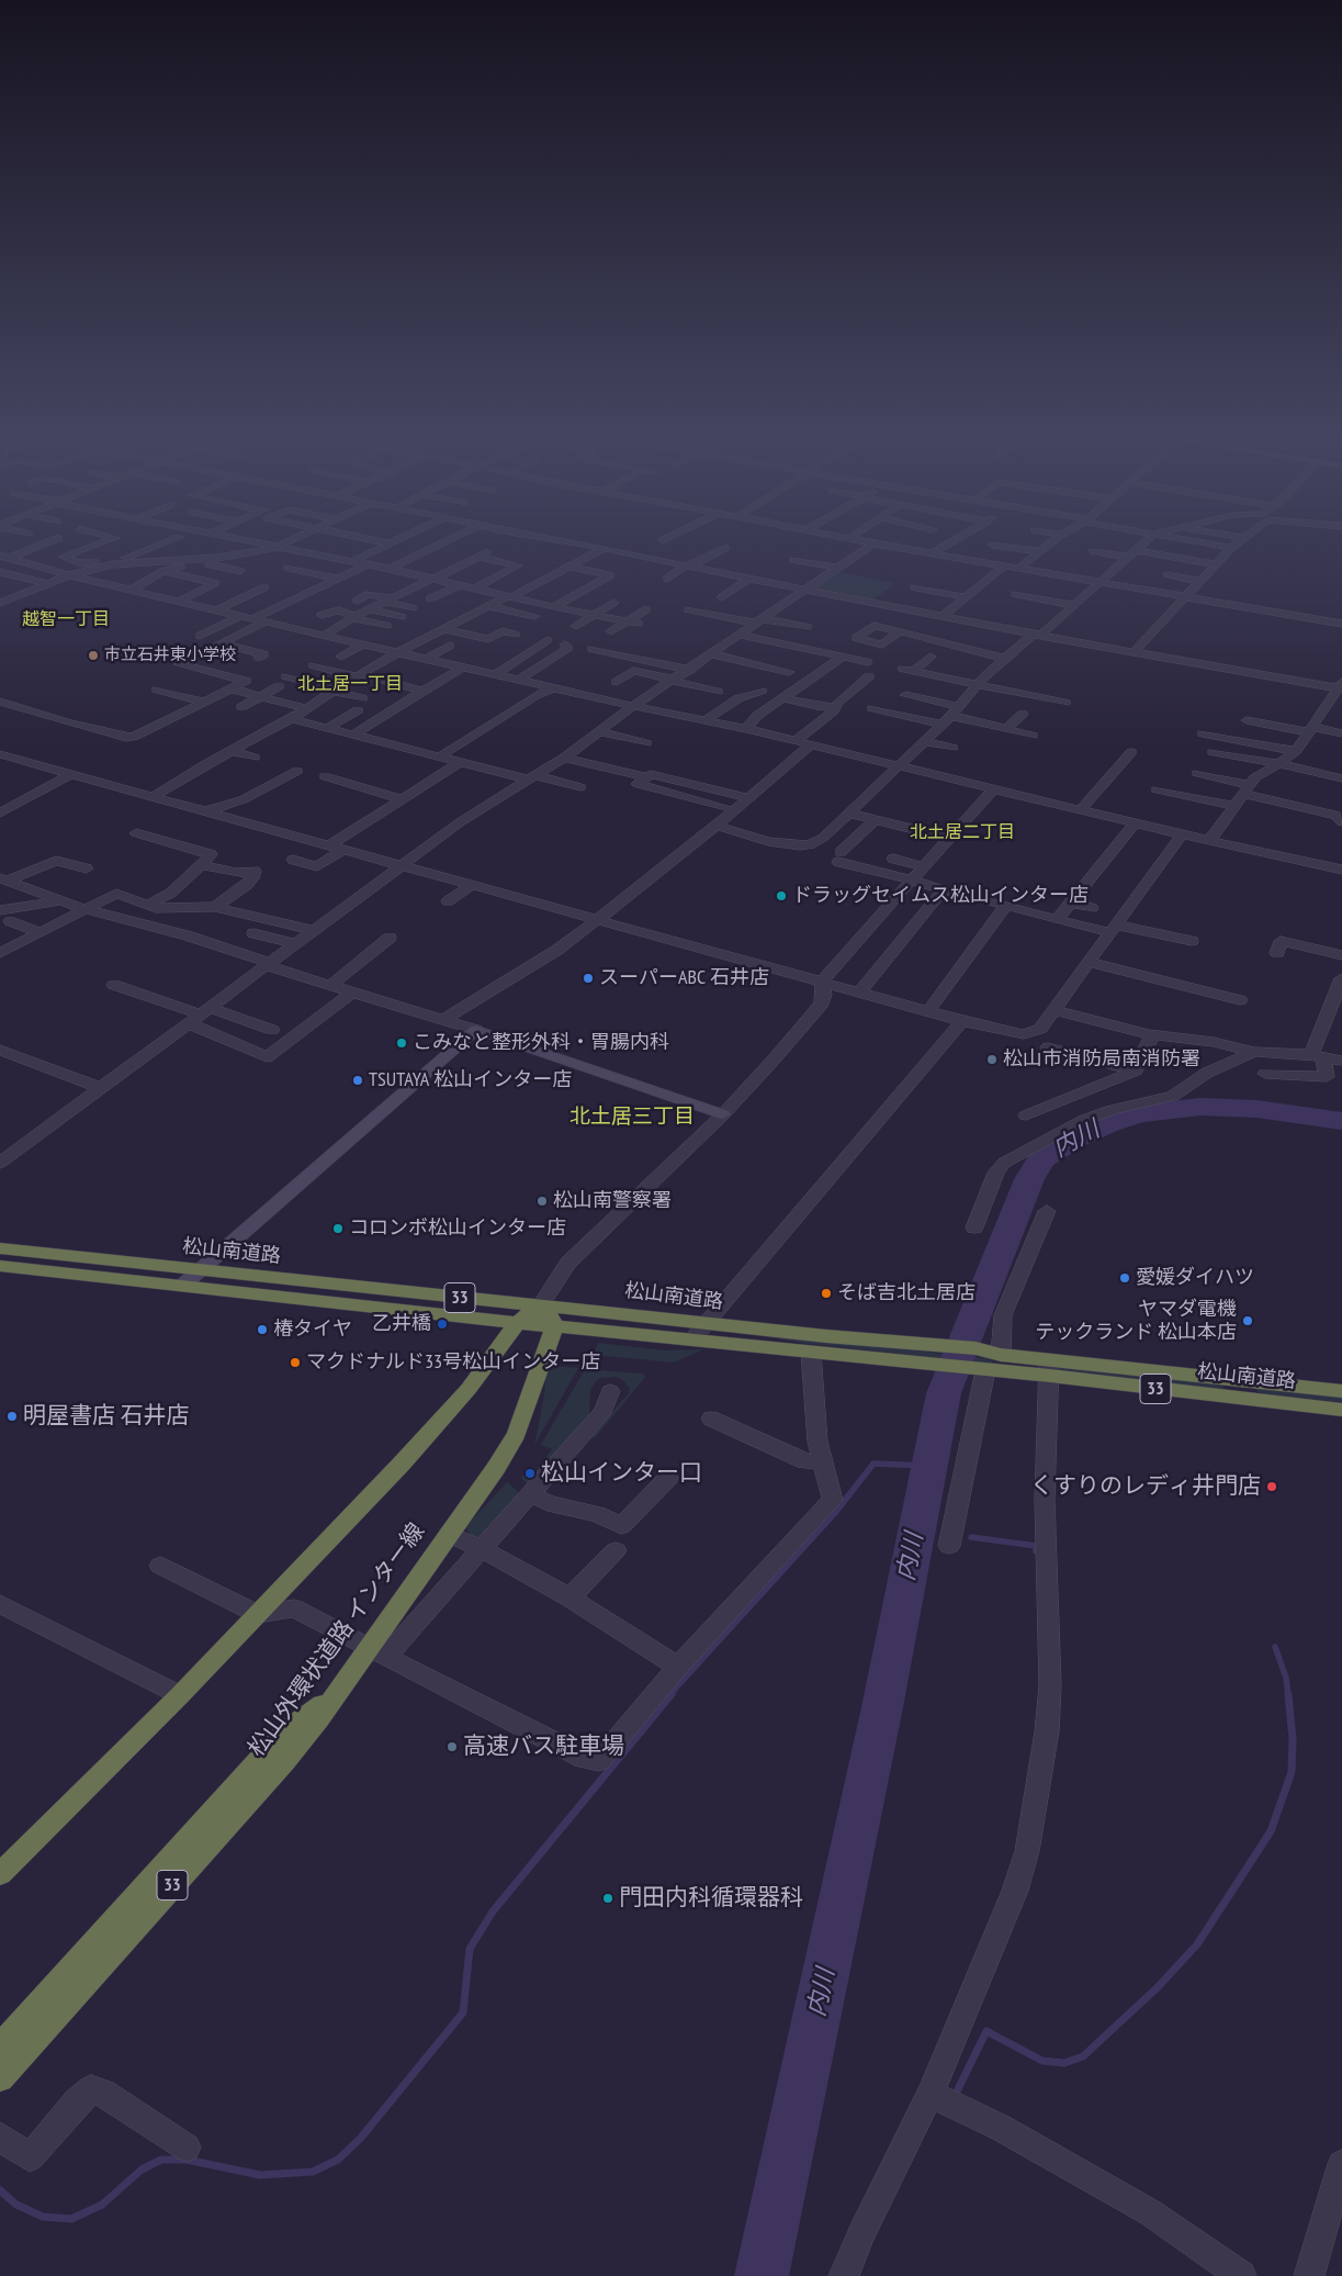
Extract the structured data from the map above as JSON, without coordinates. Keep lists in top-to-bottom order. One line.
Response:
{"streets":{"highway":["松山南道路","33","松山外環状道路 インター線"]},"crossings":[["松山南道路","松山外環状道路 インター線"],["33","松山外環状道路 インター線"]],"districts":["越智一丁目","北土居一丁目","北土居二丁目","北土居三丁目"],"water":["内川"],"places":["市立石井東小学校","ドラッグセイムス松山インター店","スーパーABC 石井店","こみなと整形外科・胃腸内科","松山市消防局南消防署","TSUTAYA 松山インター店","松山南警察署","コロンボ松山インター店","愛媛ダイハツ","そば吉北土居店","ヤマダ電機 テックランド 松山本店","乙井橋","椿タイヤ","マクドナルド33号松山インター店","明屋書店 石井店","松山インター口","くすりのレディ井門店","高速バス駐車場","門田内科循環器科"]}
